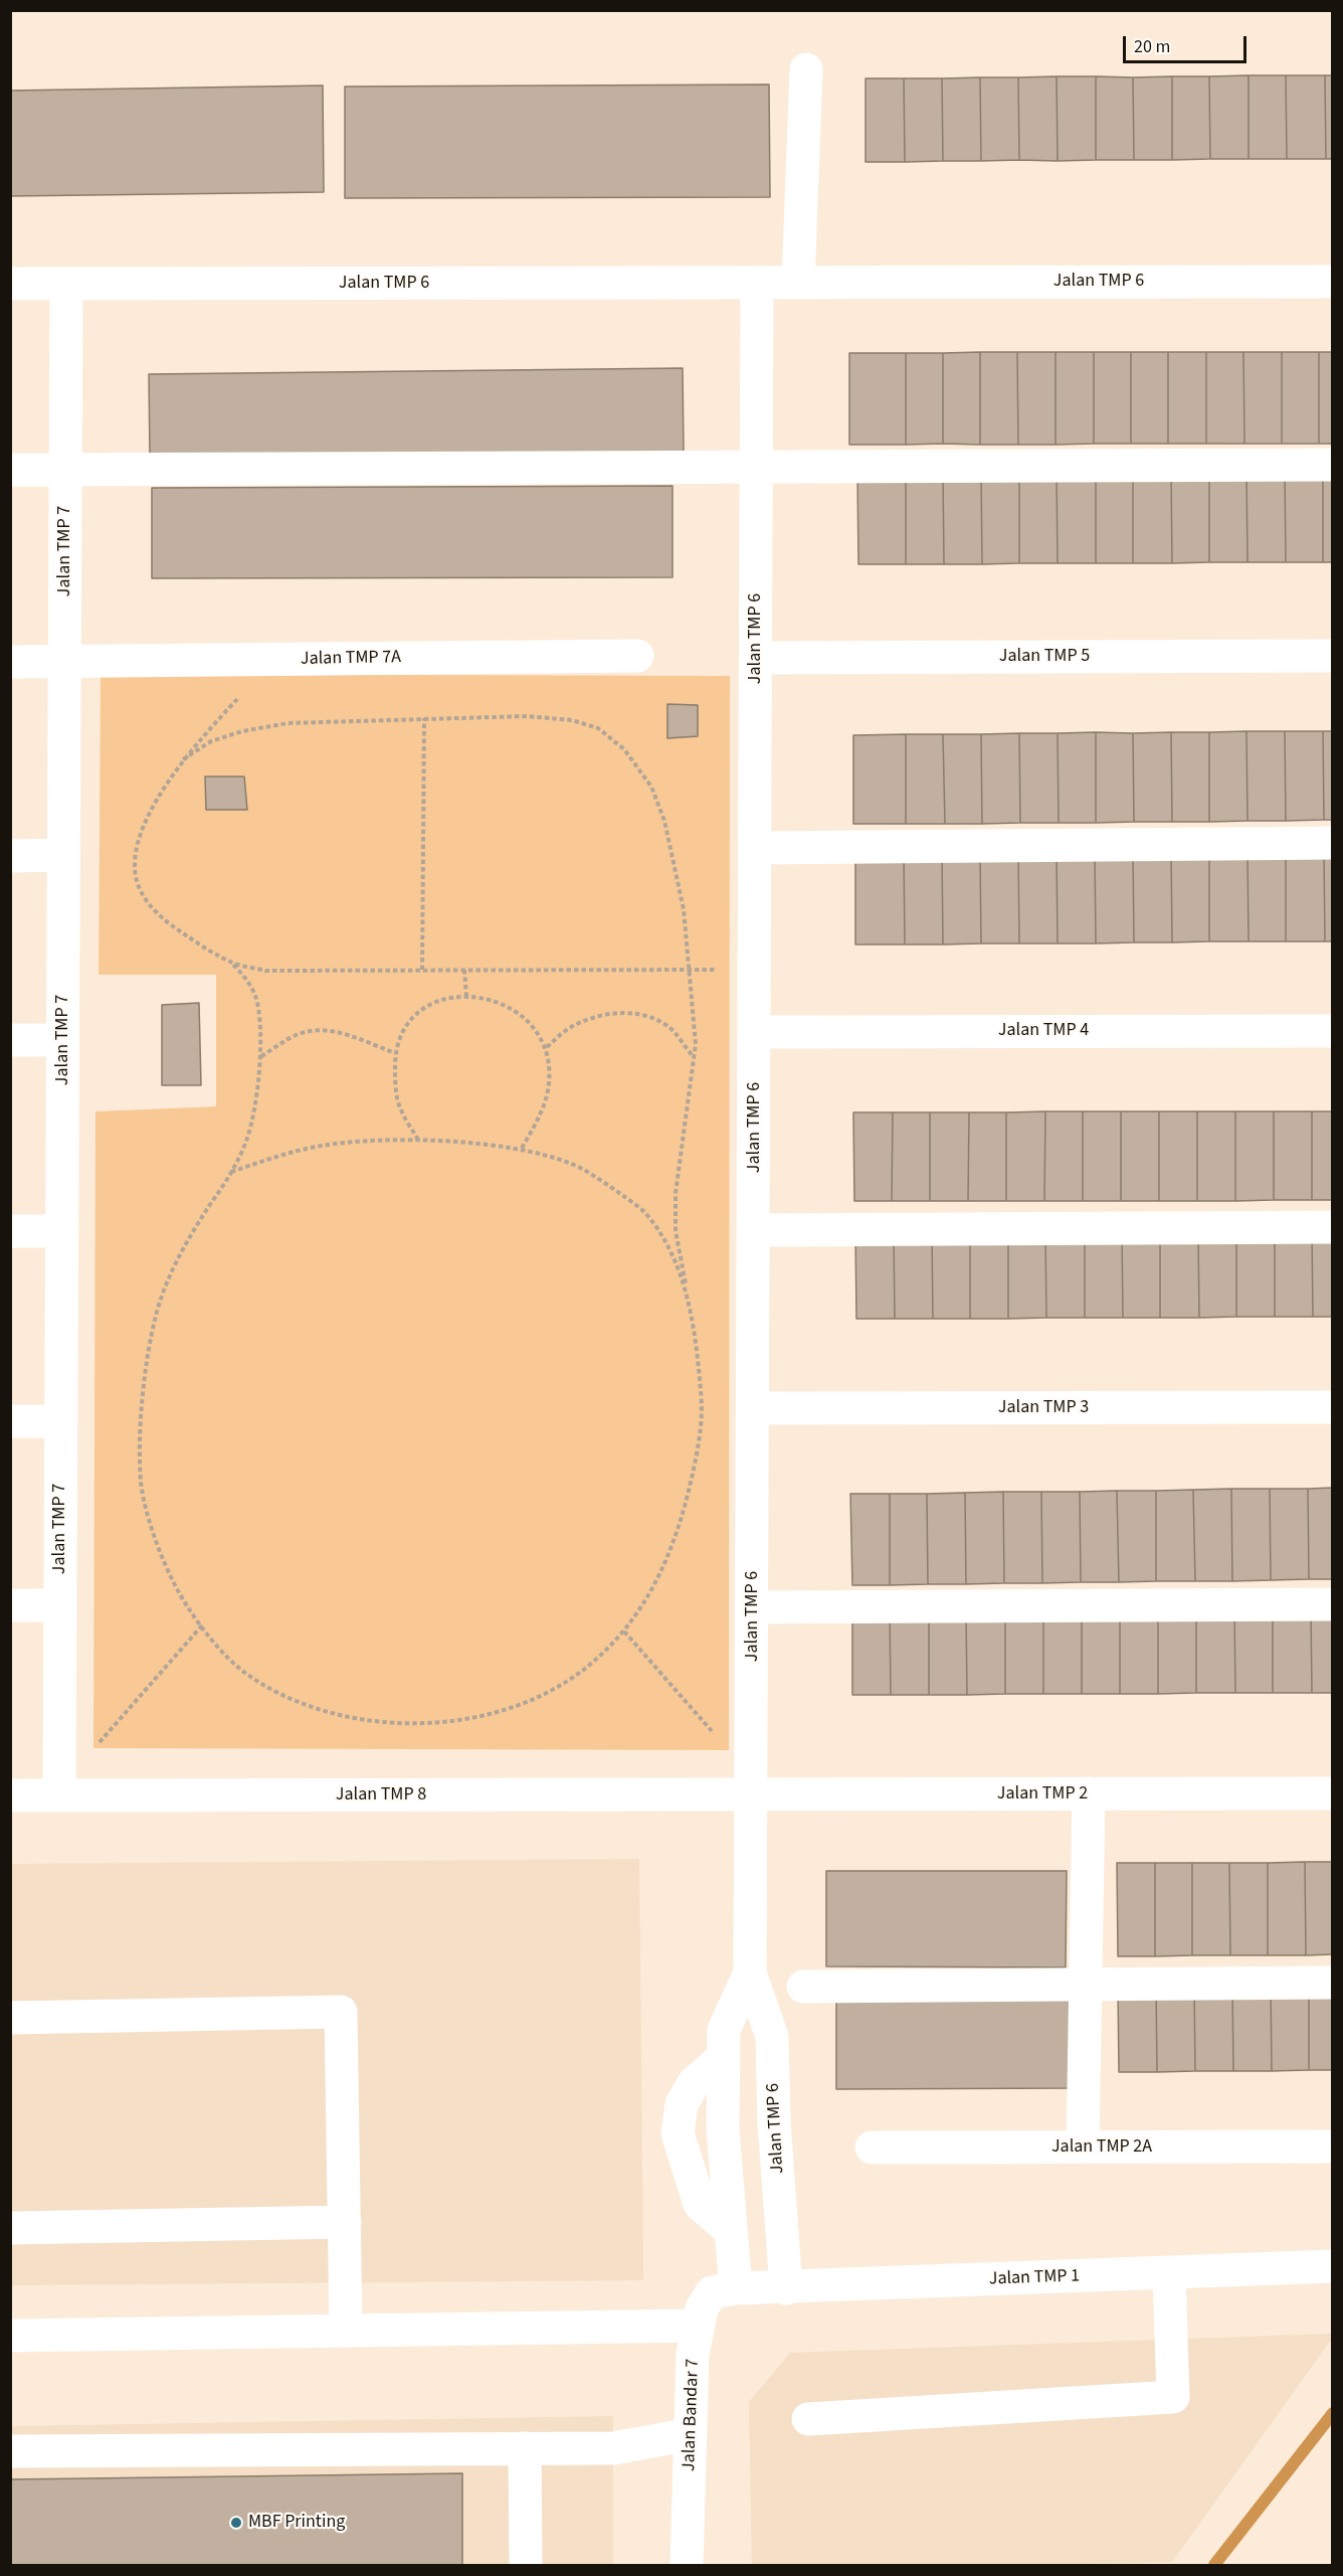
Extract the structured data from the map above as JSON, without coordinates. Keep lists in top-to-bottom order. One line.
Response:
{"streets":{"street":["Jalan TMP 6","Jalan TMP 7","Jalan TMP 5","Jalan TMP 7A","Jalan TMP 4","Jalan TMP 3","Jalan TMP 2","Jalan TMP 8","Jalan TMP 2A","Jalan TMP 1","Jalan Bandar 7"]},"crossings":[["Jalan TMP 6","Jalan TMP 7"],["Jalan TMP 6","Jalan TMP 5"],["Jalan TMP 6","Jalan TMP 4"],["Jalan TMP 6","Jalan TMP 3"],["Jalan TMP 6","Jalan TMP 2"],["Jalan TMP 6","Jalan TMP 8"],["Jalan TMP 6","Jalan TMP 1"],["Jalan TMP 6","Jalan Bandar 7"],["Jalan TMP 7","Jalan TMP 7A"],["Jalan TMP 7","Jalan TMP 8"],["Jalan TMP 2","Jalan TMP 8"],["Jalan TMP 1","Jalan Bandar 7"]],"places":["MBF Printing"],"scale_bar":"20 m"}
